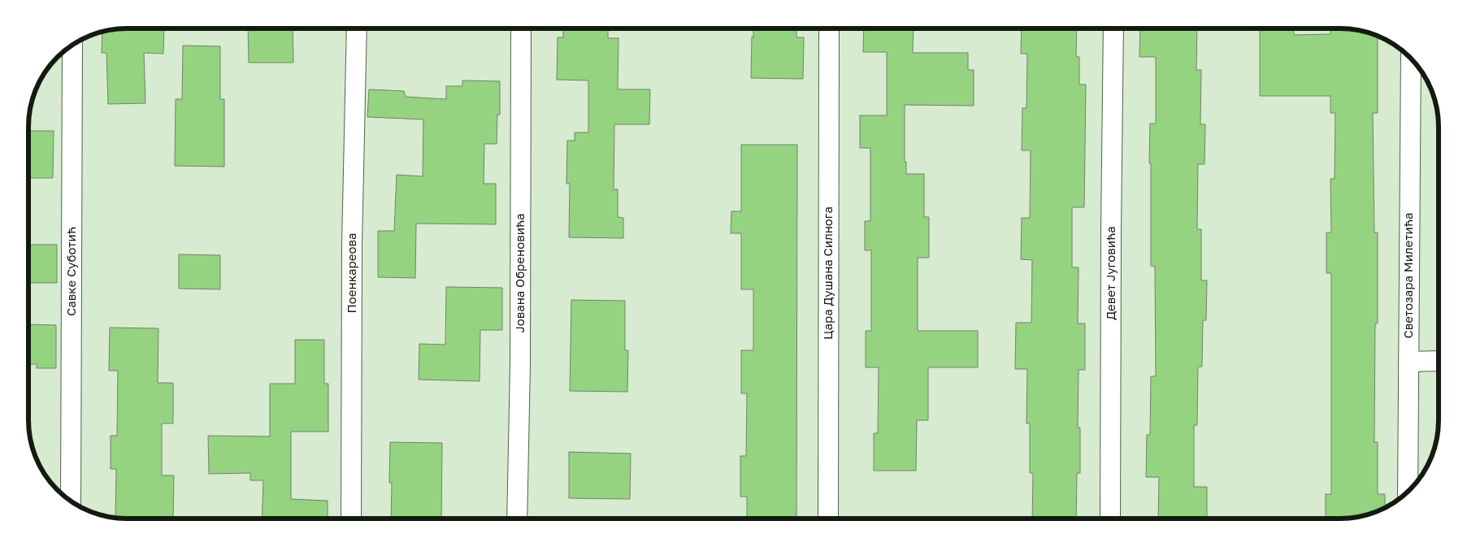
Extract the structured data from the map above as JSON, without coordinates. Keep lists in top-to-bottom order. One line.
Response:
{"streets":{"street":["Савке Суботић","Поенкареова","Јована Обреновића","Цара Душана Силнога","Девет Југовића","Светозара Милетића"]}}
